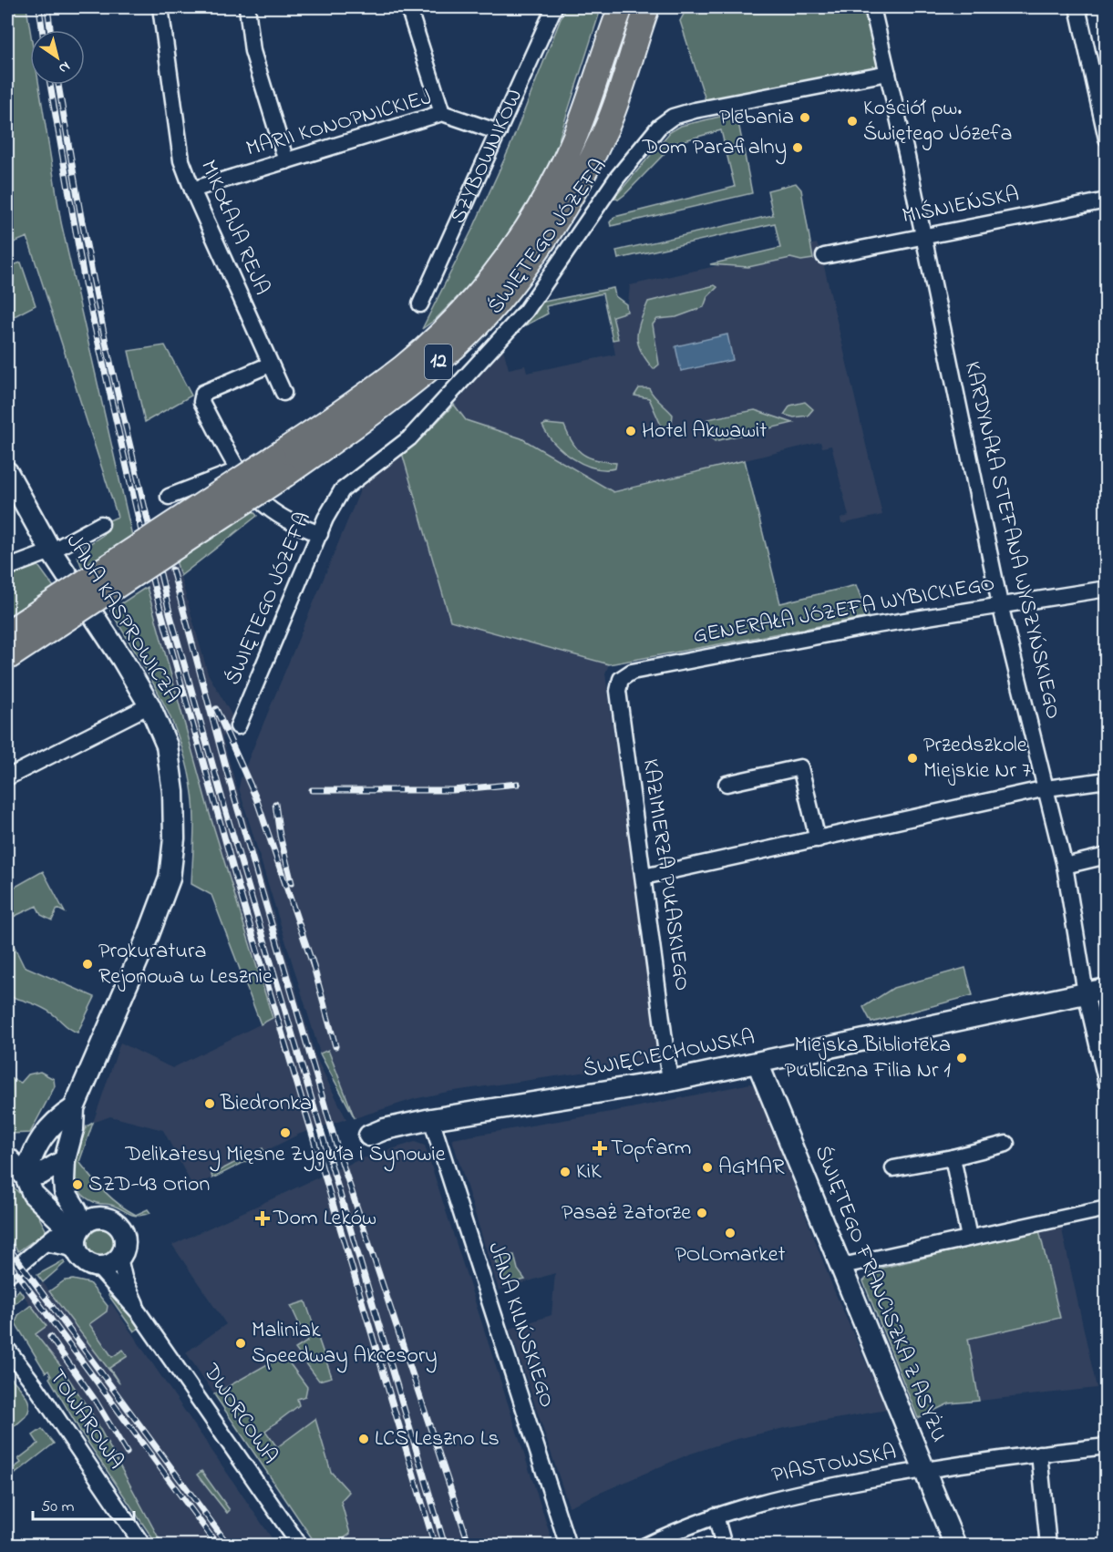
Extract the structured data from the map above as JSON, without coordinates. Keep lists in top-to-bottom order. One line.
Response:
{"streets":{"main road":["12"],"street":["MARII KONOPNICKIEJ","SZYBOWNIKÓW","MIŚNIEŃSKA","MIKOŁAJA REJA","ŚWIĘTEGO JÓZEFA","KARDYNAŁA STEFANA WYSZYŃSKIEGO","GENERAŁA JÓZEFA WYBICKIEGO","JANA KASPROWICZA","KAZIMIERZA PUŁASKIEGO","ŚWIĘCIECHOWSKA","ŚWIĘTEGO FRANCISZKA Z ASYŻU","JANA KILIŃSKIEGO","DWORCOWA","TOWAROWA","PIASTOWSKA"]},"crossings":[["MARII KONOPNICKIEJ","SZYBOWNIKÓW"],["MARII KONOPNICKIEJ","MIKOŁAJA REJA"],["MIŚNIEŃSKA","KARDYNAŁA STEFANA WYSZYŃSKIEGO"],["ŚWIĘTEGO JÓZEFA","KARDYNAŁA STEFANA WYSZYŃSKIEGO"],["KARDYNAŁA STEFANA WYSZYŃSKIEGO","GENERAŁA JÓZEFA WYBICKIEGO"],["KARDYNAŁA STEFANA WYSZYŃSKIEGO","ŚWIĘCIECHOWSKA"],["GENERAŁA JÓZEFA WYBICKIEGO","KAZIMIERZA PUŁASKIEGO"],["KAZIMIERZA PUŁASKIEGO","ŚWIĘCIECHOWSKA"],["ŚWIĘCIECHOWSKA","ŚWIĘTEGO FRANCISZKA Z ASYŻU"],["ŚWIĘCIECHOWSKA","JANA KILIŃSKIEGO"],["ŚWIĘTEGO FRANCISZKA Z ASYŻU","PIASTOWSKA"]],"places":{"other":["Plebania","Kościół pw. Świętego Józefa","Dom Parafialny","Hotel Akwawit","Przedszkole Miejskie Nr 7","Prokuratura Rejonowa w Lesznie","Miejska Biblioteka Publiczna Filia Nr 1","Biedronka","Delikatesy Mięsne Zyguła i Synowie","AGMAR","KiK","SZD-43 Orion","Pasaż Zatorze","POLOmarket","Maliniak Speedway Akcesory","LCS Leszno Ls"],"health":["Topfarm","Dom Leków"]},"scale_bar":"50 m","north":"bottom right"}
